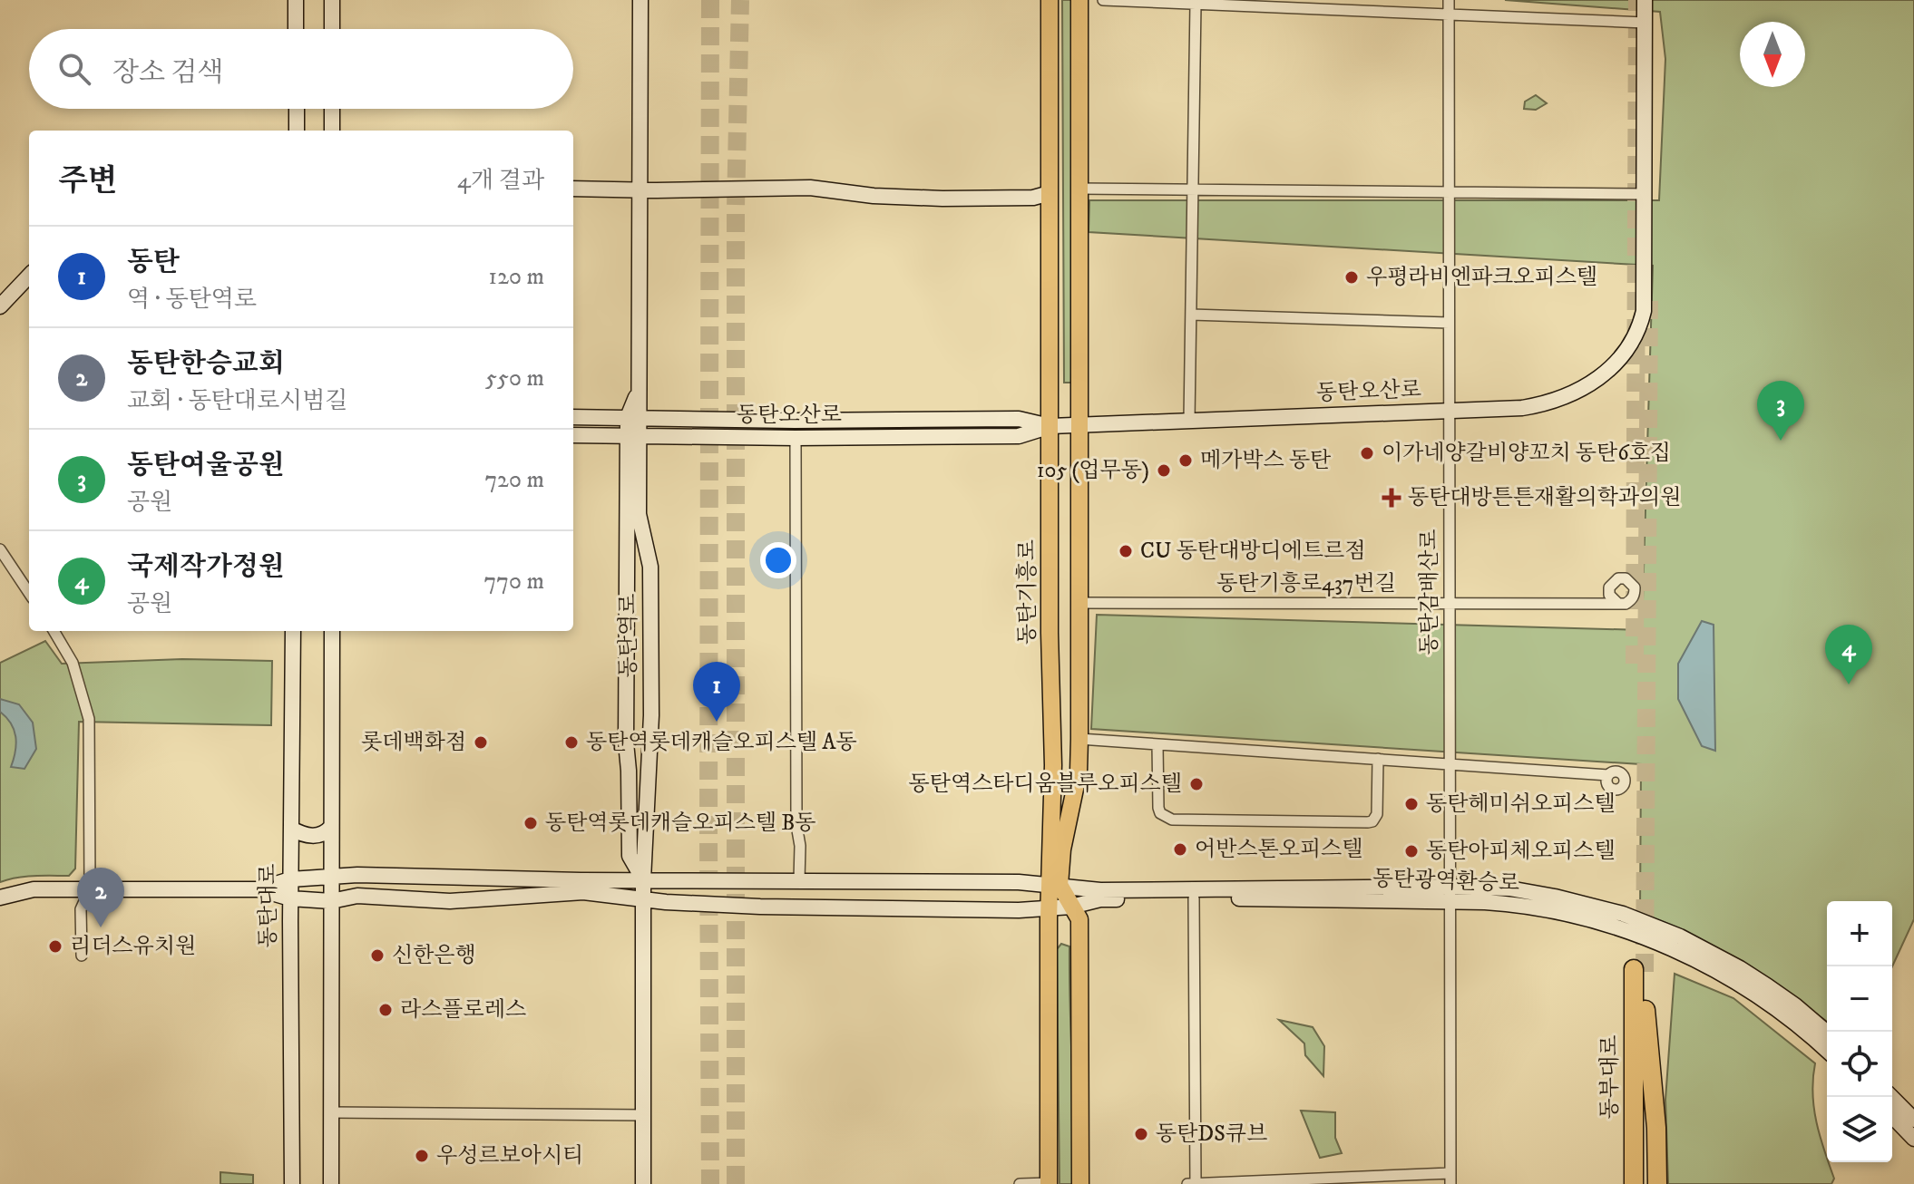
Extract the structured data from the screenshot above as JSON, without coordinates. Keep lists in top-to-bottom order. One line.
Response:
{"streets":{"highway":["동부대로"],"main road":["동탄기흥로"],"street":["동탄오산로","동탄기흥로437번길","동탄감배산로","동탄역로","동탄광역환승로","동탄대로"]},"crossings":[["동탄오산로","동탄기흥로"],["동탄오산로","동탄감배산로"],["동탄오산로","동탄역로"],["동탄기흥로437번길","동탄기흥로"],["동탄기흥로437번길","동탄감배산로"],["동탄기흥로","동탄광역환승로"],["동탄감배산로","동탄광역환승로"],["동탄역로","동탄광역환승로"]],"places":{"other":["우평라비엔파크오피스텔","이가네양갈비양꼬치 동탄6호집","메가박스 동탄","105 (업무동)","CU 동탄대방디에트르점","롯데백화점","동탄역롯데캐슬오피스텔 A동","동탄역스타디움블루오피스텔","동탄헤미쉬오피스텔","동탄역롯데캐슬오피스텔 B동","어반스톤오피스텔","동탄아피체오피스텔","리더스유치원","신한은행","라스플로레스","동탄DS큐브","우성르보아시티"],"health":["동탄대방튼튼재활의학과의원"]},"north":"bottom","page":{"search":"장소 검색","heading":["주변","4개 결과"],"list":[{"mark":"1","name":"동탄","note":"역 · 동탄역로","value":"120 m"},{"mark":"2","name":"동탄한승교회","note":"교회 · 동탄대로시범길","value":"550 m"},{"mark":"3","name":"동탄여울공원","note":"공원","value":"720 m"},{"mark":"4","name":"국제작가정원","note":"공원","value":"770 m"}],"pins":["3","4","1","2"],"map_buttons":["+","−"]}}
